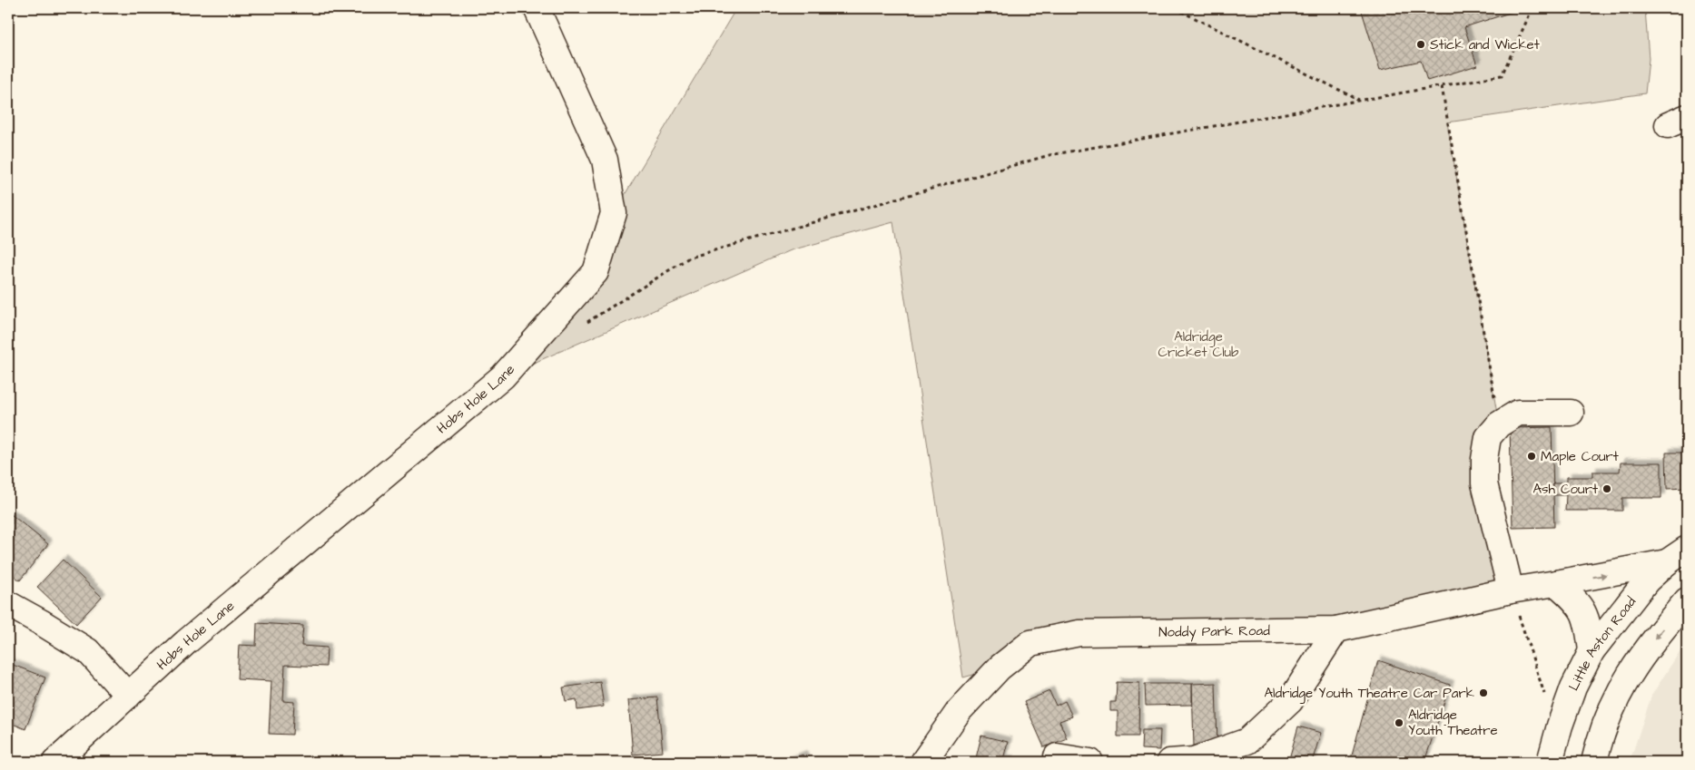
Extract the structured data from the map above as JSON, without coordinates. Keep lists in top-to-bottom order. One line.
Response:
{"streets":{"street":["Hobs Hole Lane","Noddy Park Road","Little Aston Road"]},"crossings":[["Noddy Park Road","Little Aston Road"]],"parks":["Aldridge Cricket Club"],"places":["Stick and Wicket","Maple Court","Ash Court","Aldridge Youth Theatre Car Park","Aldridge Youth Theatre"]}
